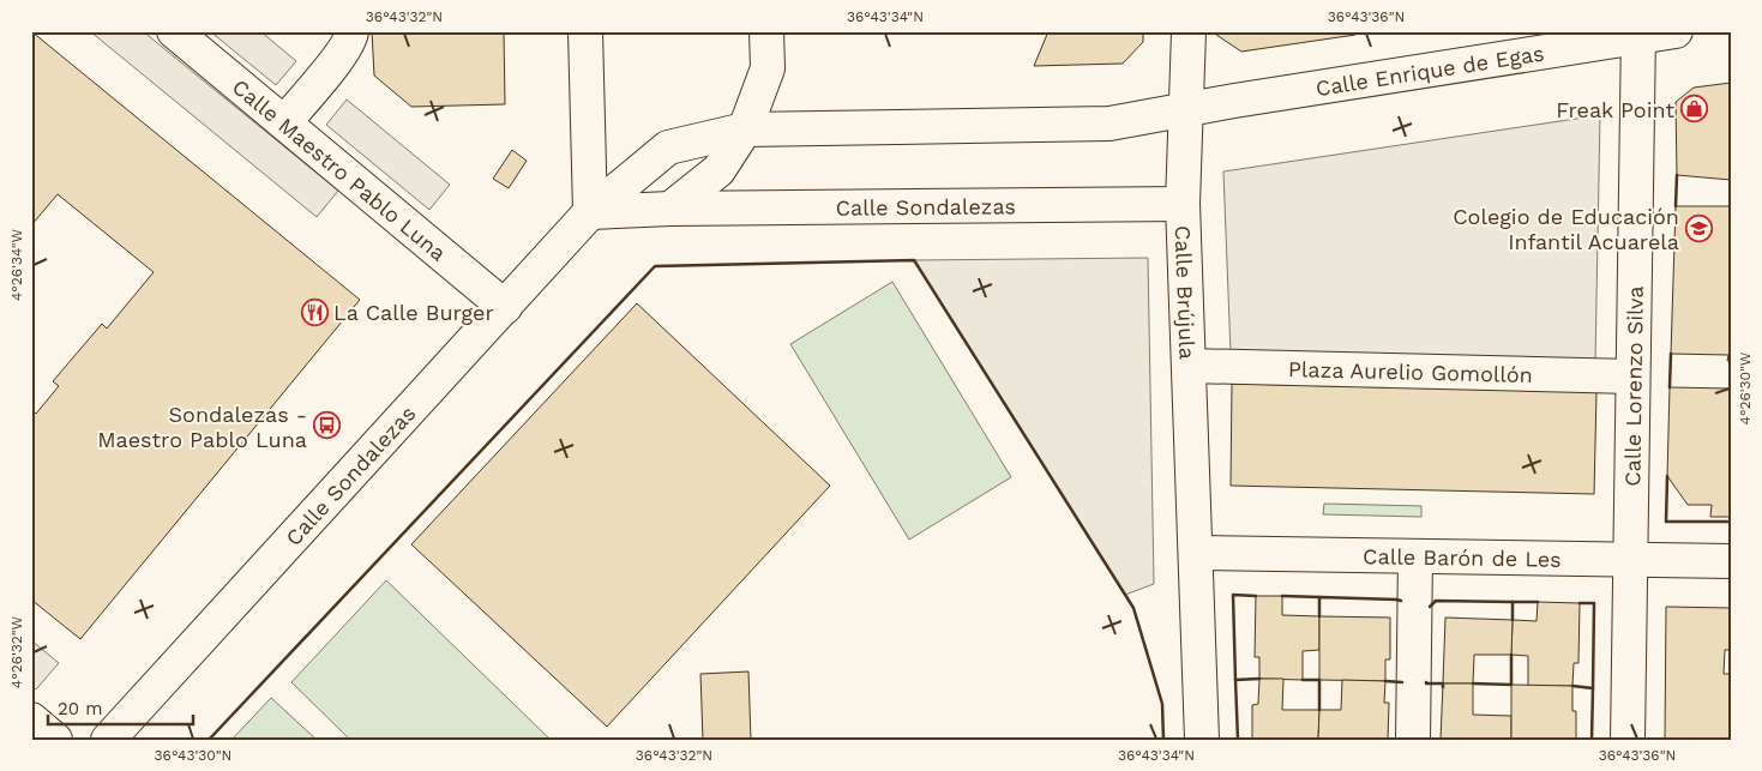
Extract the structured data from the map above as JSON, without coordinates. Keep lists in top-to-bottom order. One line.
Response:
{"streets":{"street":["Calle Enrique de Egas","Calle Maestro Pablo Luna","Calle Sondalezas","Calle Brújula","Plaza Aurelio Gomollón","Calle Lorenzo Silva","Calle Barón de Les"]},"crossings":[["Calle Enrique de Egas","Calle Sondalezas"],["Calle Enrique de Egas","Calle Brújula"],["Calle Enrique de Egas","Calle Lorenzo Silva"],["Calle Maestro Pablo Luna","Calle Sondalezas"],["Calle Sondalezas","Calle Brújula"],["Calle Brújula","Plaza Aurelio Gomollón"],["Calle Brújula","Calle Barón de Les"],["Plaza Aurelio Gomollón","Calle Lorenzo Silva"],["Calle Lorenzo Silva","Calle Barón de Les"]],"places":{"shop":["Freak Point"],"school or university":["Colegio de Educación Infantil Acuarela"],"restaurant":["La Calle Burger"],"bus stop":["Sondalezas - Maestro Pablo Luna"]},"scale_bar":"20 m","coordinates":["36°43'32\"N","36°43'34\"N","36°43'36\"N","4°26'34\"W","4°26'30\"W","4°26'32\"W","36°43'30\"N"]}
